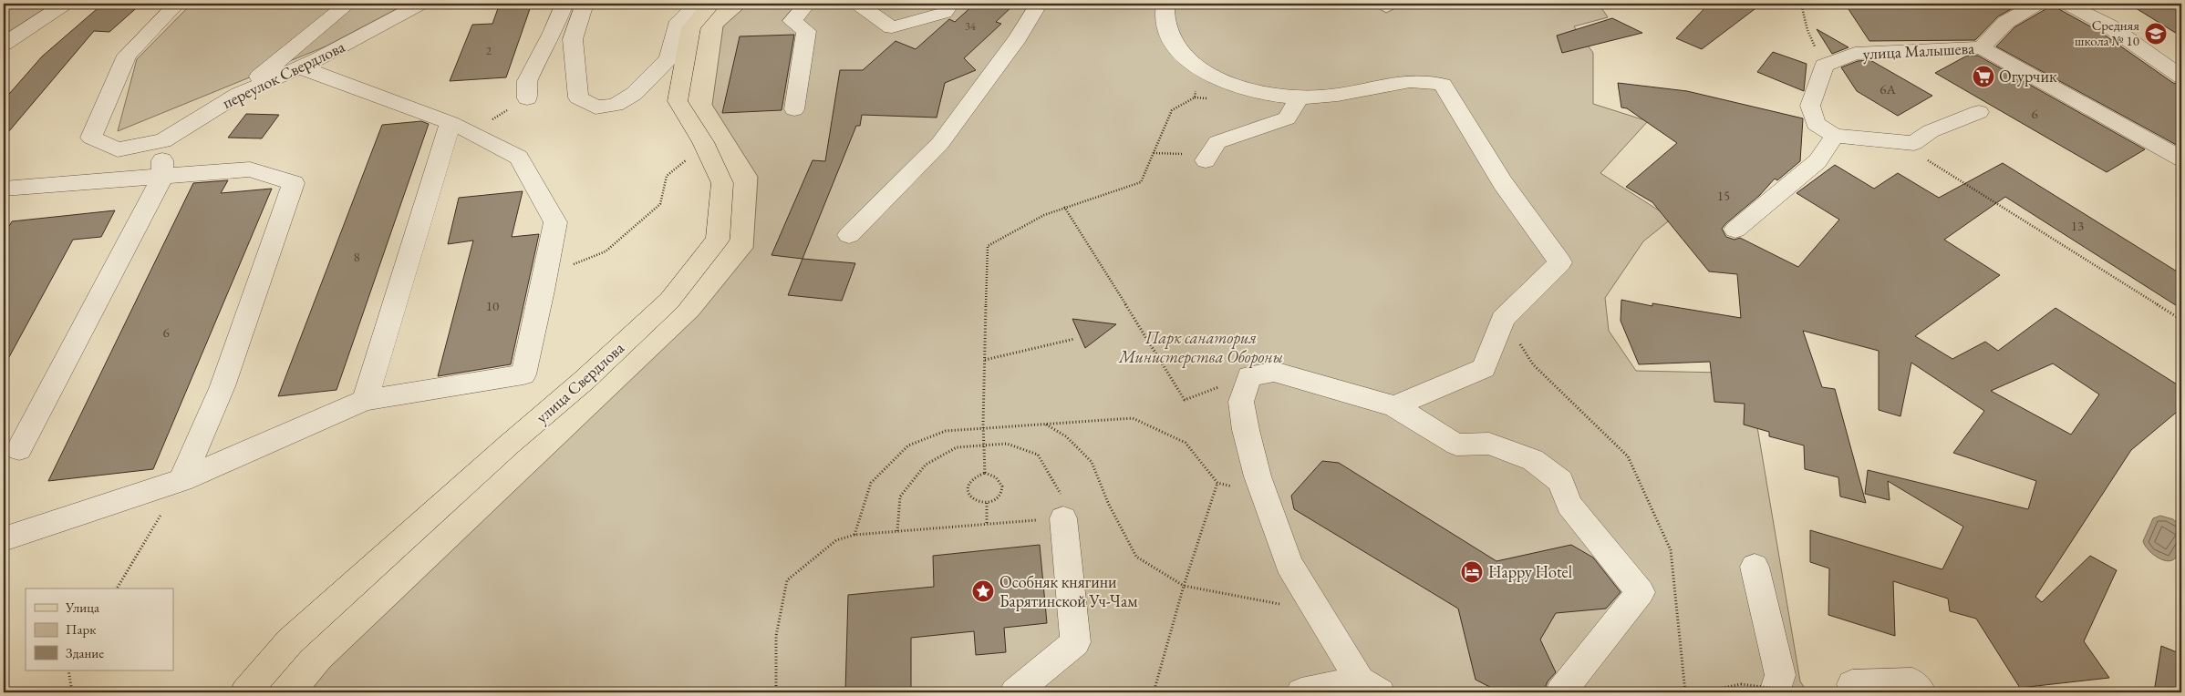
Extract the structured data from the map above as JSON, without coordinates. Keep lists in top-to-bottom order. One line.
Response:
{"streets":{"main road":["улица Свердлова"],"street":["улица Малышева","переулок Свердлова"]},"parks":["Парк санатория Министерства Обороны"],"places":{"school or university":["Средняя школа № 10"],"supermarket":["Огурчик"],"hotel":["Happy Hotel"],"place":["Особняк княгини Барятинской Уч-Чам"]},"house_numbers":["34","2","6А","6","15","13","8","10","6"],"legend":["Улица","Парк","Здание"]}
